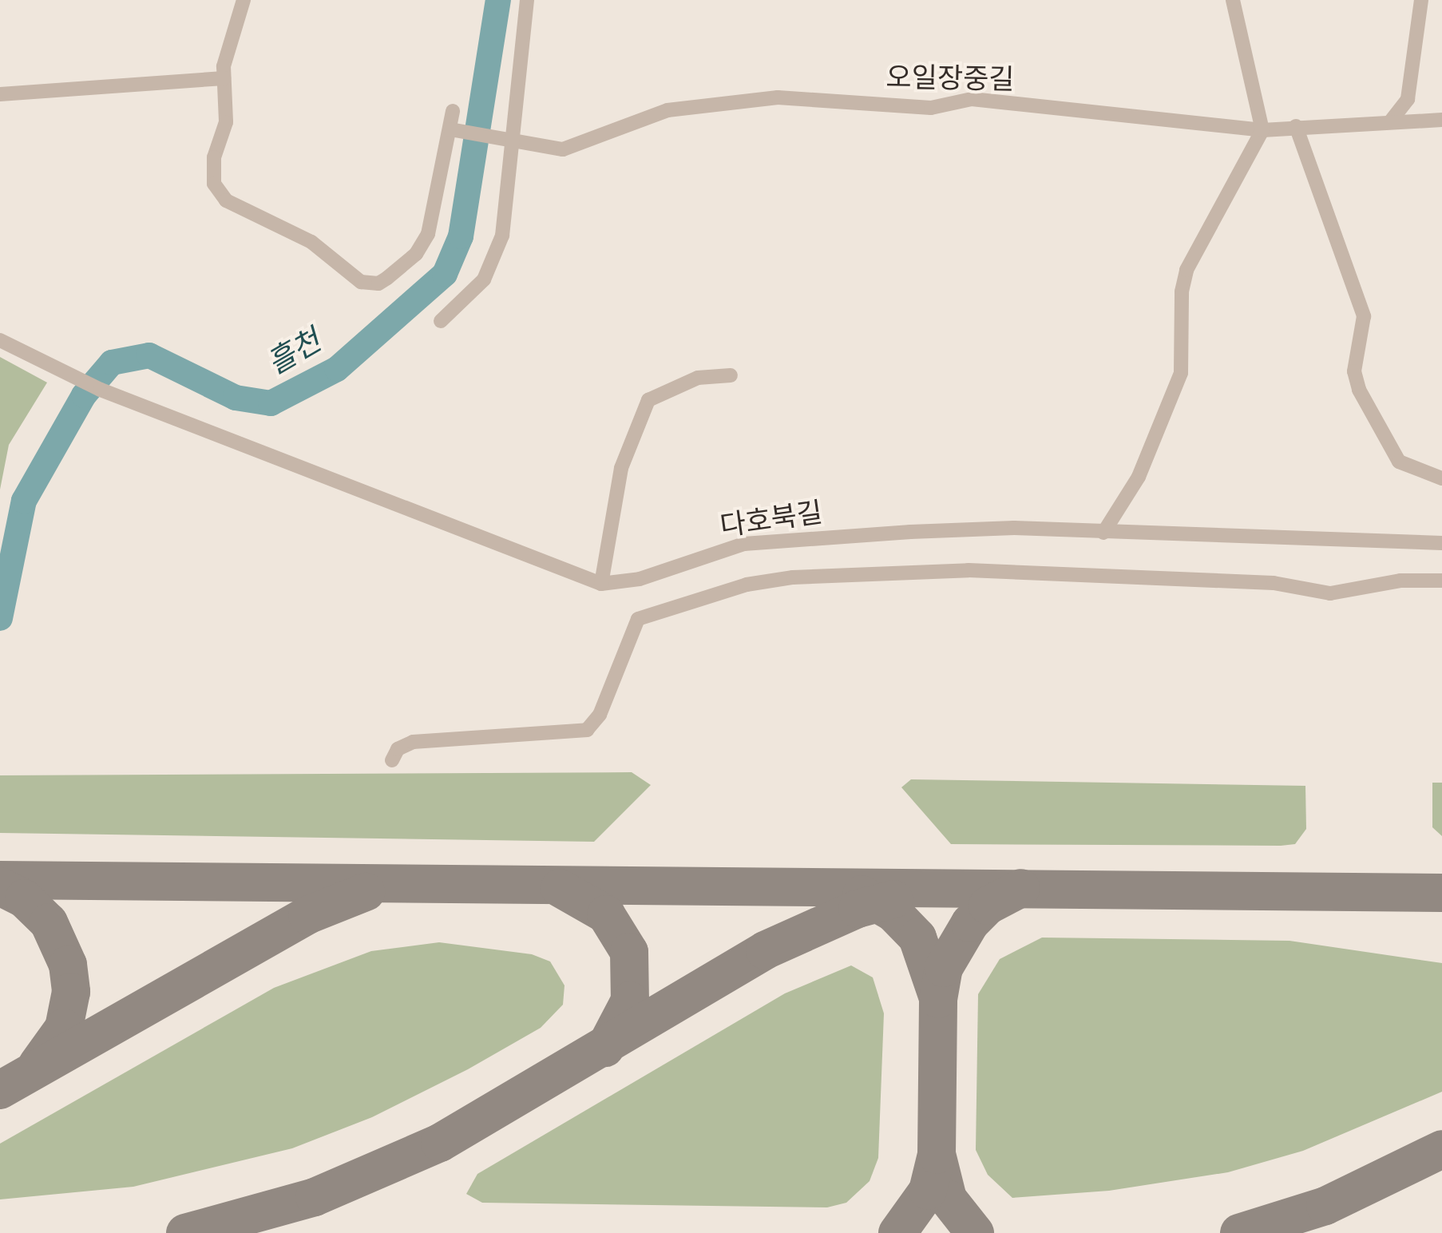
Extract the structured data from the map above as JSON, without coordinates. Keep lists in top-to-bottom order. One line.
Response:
{"streets":{"street":["오일장중길","다호북길"]},"water":["흘천"]}
